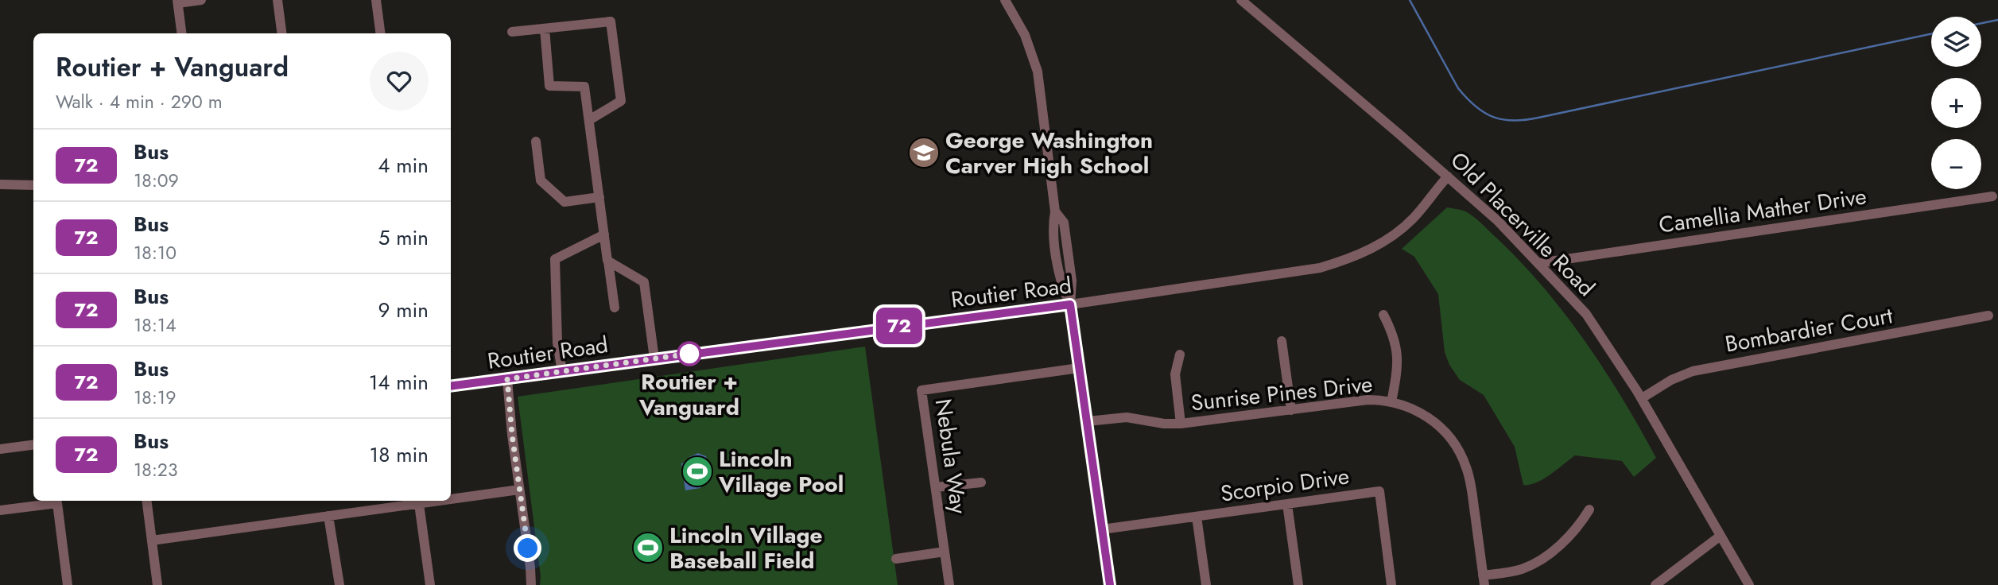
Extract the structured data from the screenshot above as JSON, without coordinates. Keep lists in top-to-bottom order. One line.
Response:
{"streets":{"street":["Camellia Mather Drive","Old Placerville Road","Routier Road","Bombardier Court","Sunrise Pines Drive","Nebula Way","Scorpio Drive"]},"crossings":[["Camellia Mather Drive","Old Placerville Road"],["Old Placerville Road","Routier Road"],["Old Placerville Road","Bombardier Court"]],"places":{"school or university":["George Washington Carver High School"],"other":["Routier + Vanguard"],"sports":["Lincoln Village Pool","Lincoln Village Baseball Field"]},"lines":["bus line 72"],"page":{"on_map":"72","map_buttons":["+","−"],"heading":["Routier + Vanguard","Walk · 4 min · 290 m"],"list":[{"mark":"72","name":"Bus","note":"18:09","value":"4 min"},{"mark":"72","name":"Bus","note":"18:10","value":"5 min"},{"mark":"72","name":"Bus","note":"18:14","value":"9 min"},{"mark":"72","name":"Bus","note":"18:19","value":"14 min"},{"mark":"72","name":"Bus","note":"18:23","value":"18 min"}]}}
